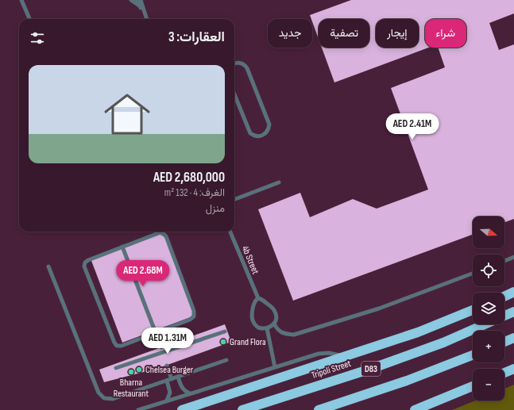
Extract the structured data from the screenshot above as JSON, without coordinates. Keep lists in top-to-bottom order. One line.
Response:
{"streets":{"highway":["D83","Tripoli Street"],"lane":["4b Street"]},"places":["Grand Flora","Chelsea Burger","Bharna Restaurant"],"north":"right","page":{"chip":["شراء","إيجار","تصفية","جديد"],"heading":"العقارات: 3","list":[{"name":"AED 2,680,000","note":"الغرف: 4 · 132 m² · منزل"}],"price":["AED 2.41M","AED 2.68M","AED 1.31M"],"map_buttons":["+","−"]}}
